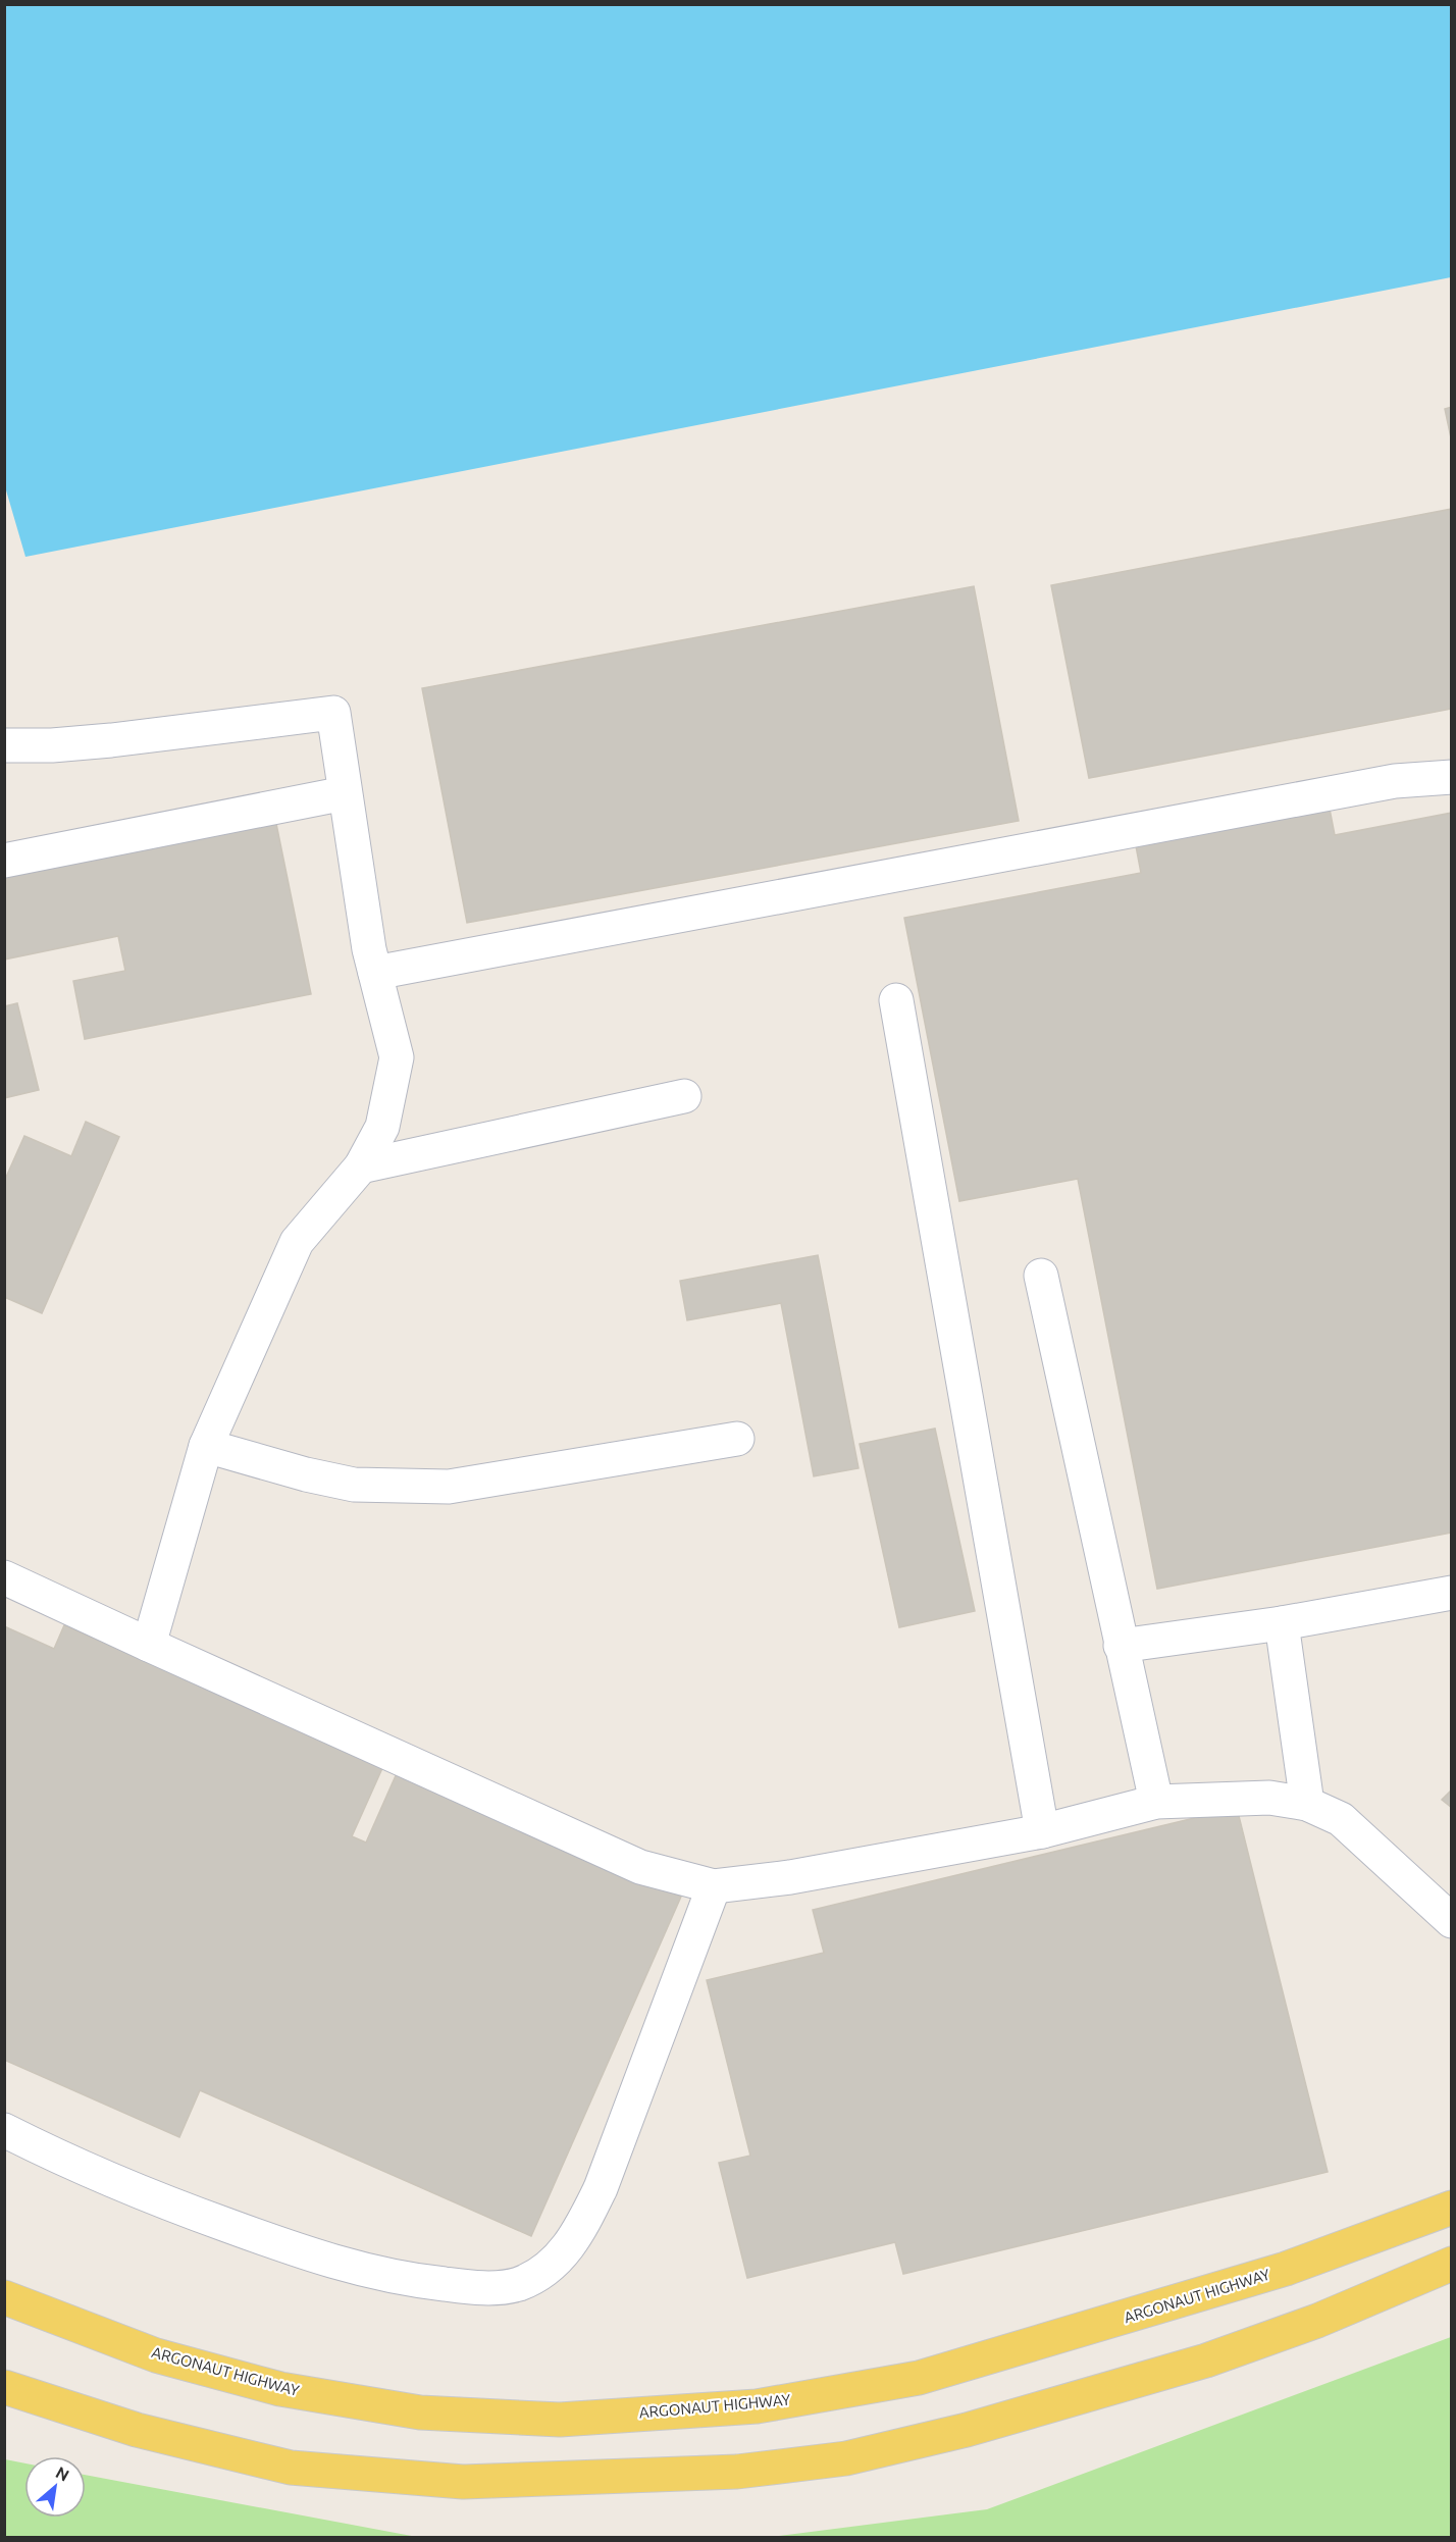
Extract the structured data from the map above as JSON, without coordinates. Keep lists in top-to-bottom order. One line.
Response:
{"streets":{"main road":["ARGONAUT HIGHWAY"]},"north":"top right"}
